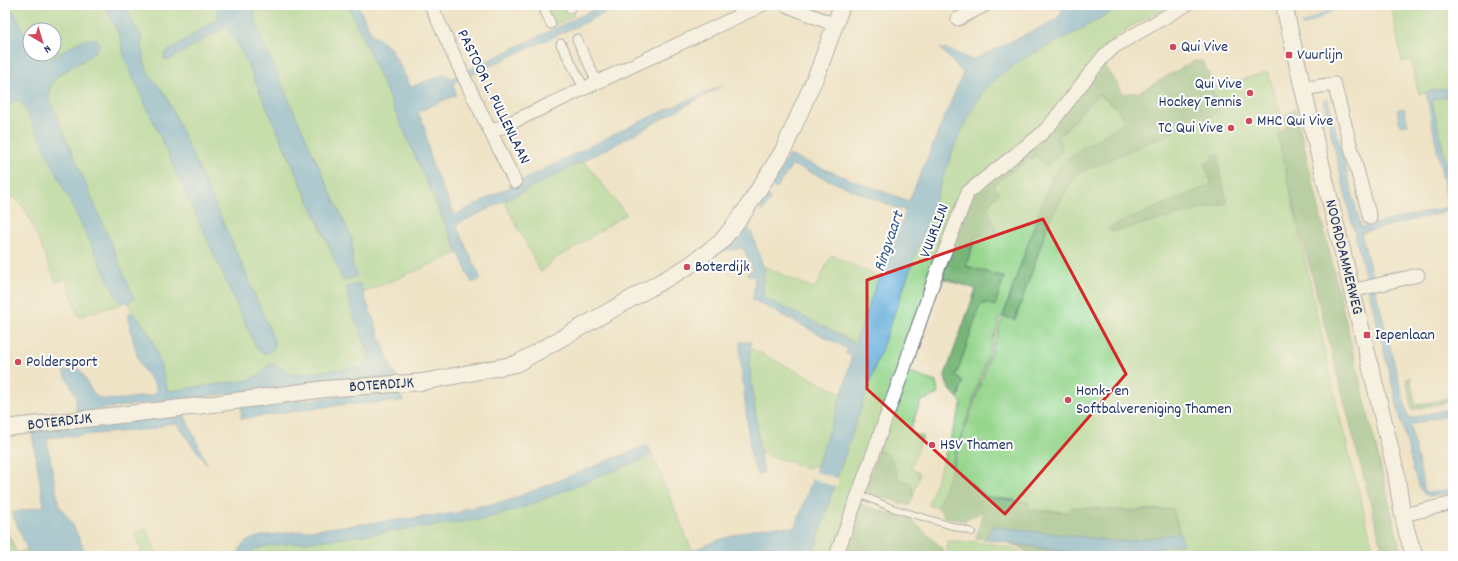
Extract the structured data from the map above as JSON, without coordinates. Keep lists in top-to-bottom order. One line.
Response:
{"streets":{"street":["PASTOOR L. PULLENLAAN","VUURLIJN","NOORDDAMMERWEG","BOTERDIJK"]},"water":["Ringvaart"],"places":{"other":["Qui Vive","Qui Vive Hockey Tennis","MHC Qui Vive","TC Qui Vive","Boterdijk","Poldersport","Honk- en Softbalvereniging Thamen","HSV Thamen"],"transit":["Vuurlijn","Iepenlaan"]},"north":"bottom right"}
